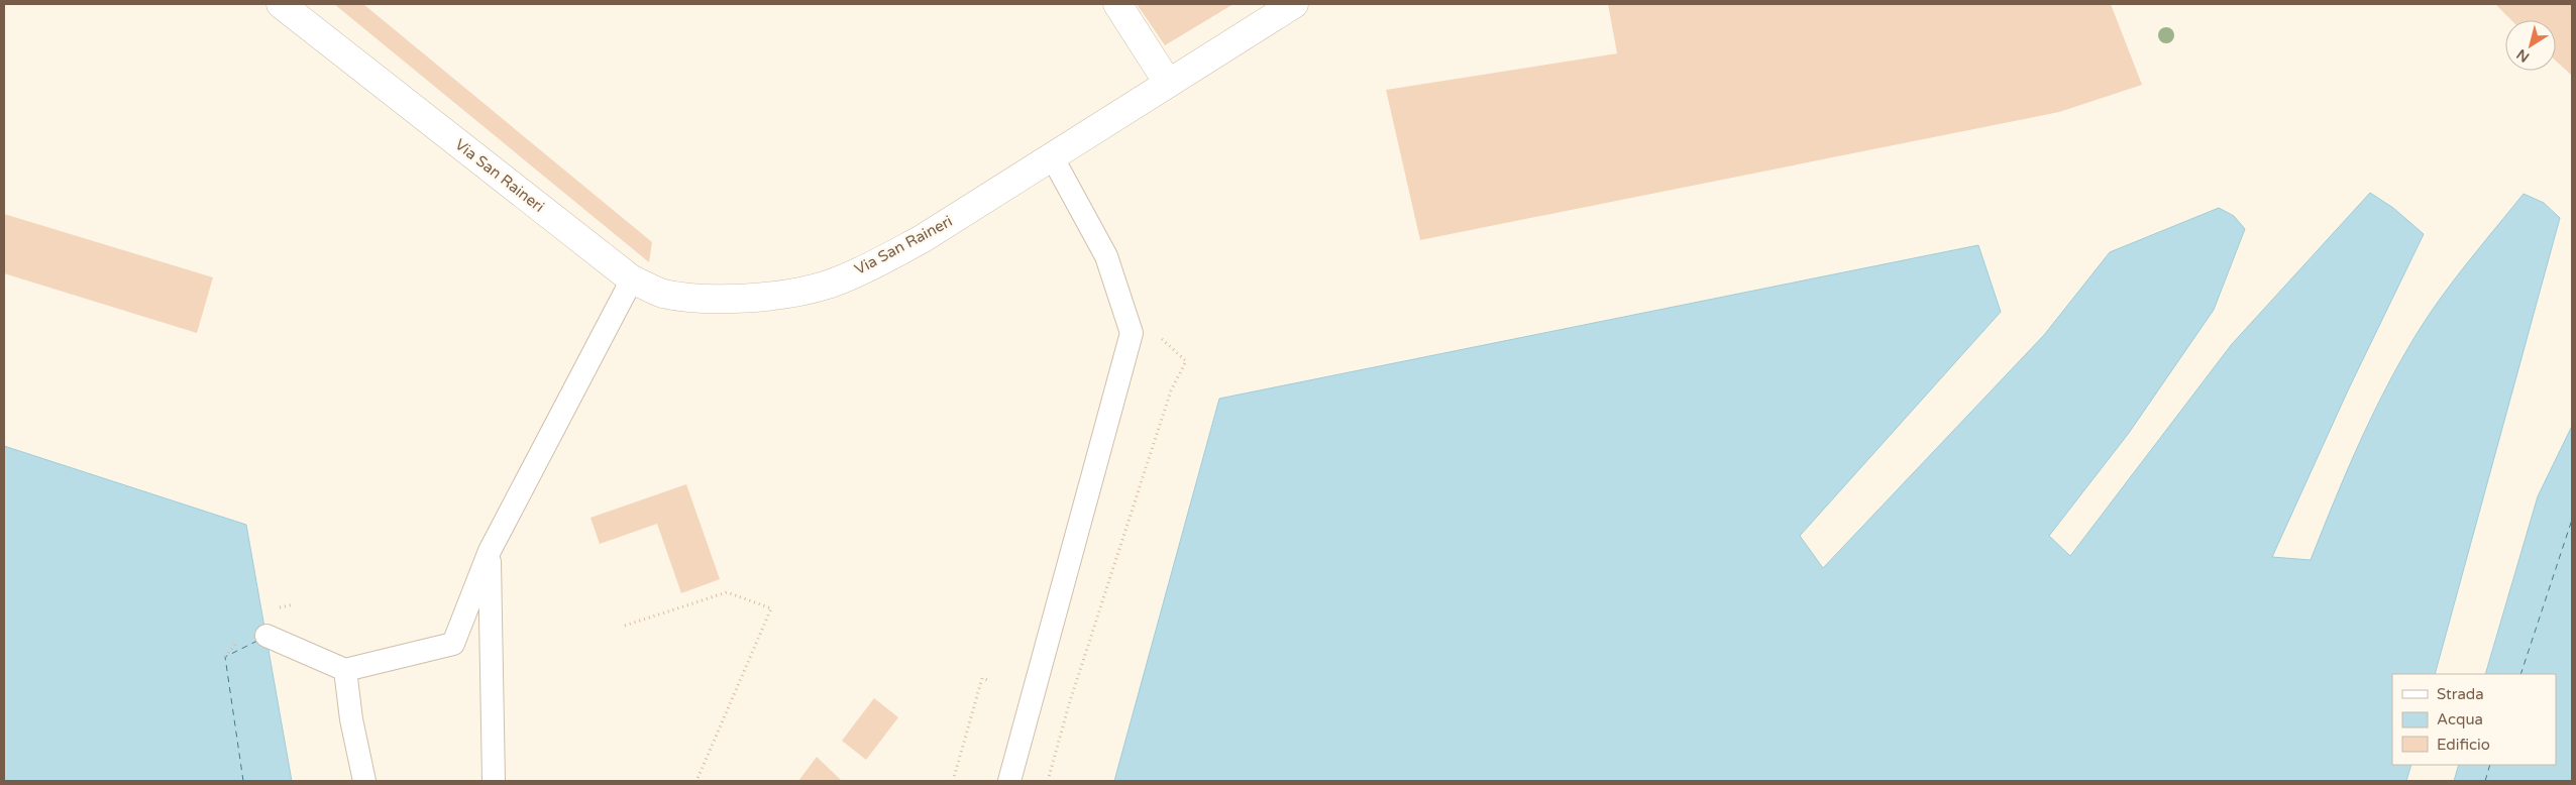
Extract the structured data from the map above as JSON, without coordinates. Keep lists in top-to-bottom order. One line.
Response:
{"streets":{"street":["Via San Raineri"]},"legend":["Strada","Acqua","Edificio"],"north":"bottom left"}
